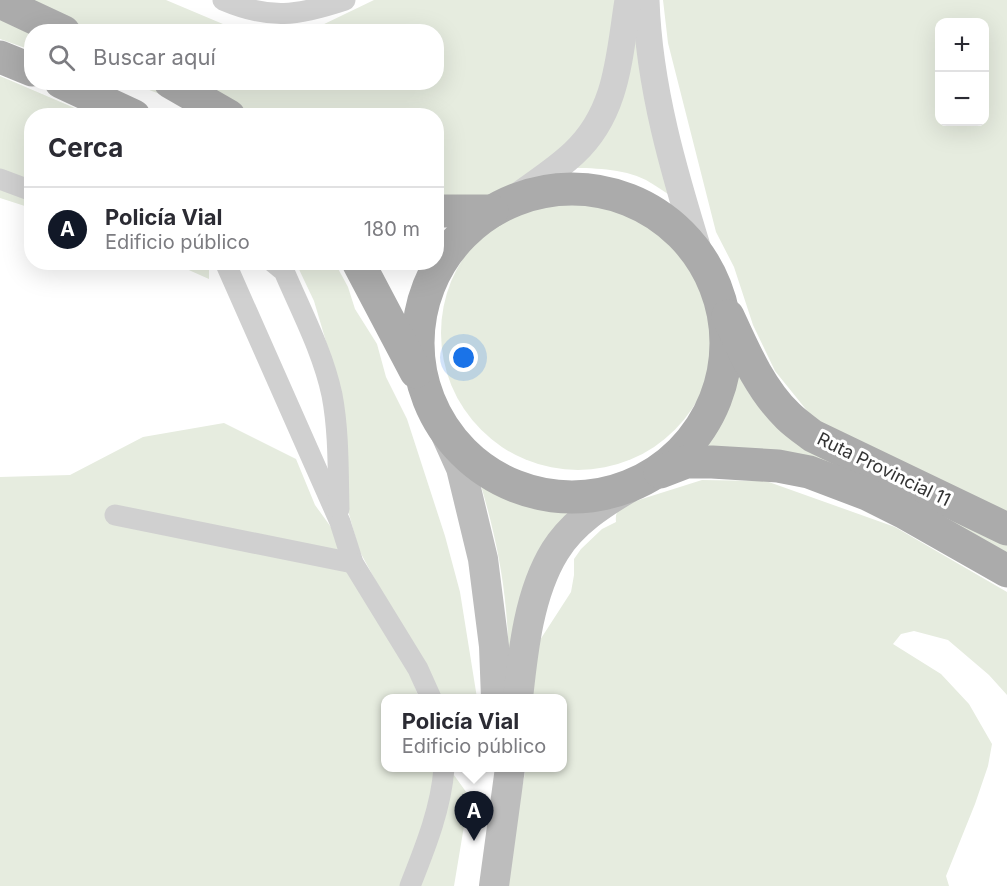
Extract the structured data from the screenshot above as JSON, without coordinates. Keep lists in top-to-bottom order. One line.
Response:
{"streets":{"main road":["Ruta Provincial 11"]},"page":{"map_buttons":["+","−"],"search":"Buscar aquí","heading":"Cerca","list":[{"mark":"A","name":"Policía Vial","note":"Edificio público","value":"180 m"}],"popup":["Policía Vial","Edificio público"],"pins":"A"}}
